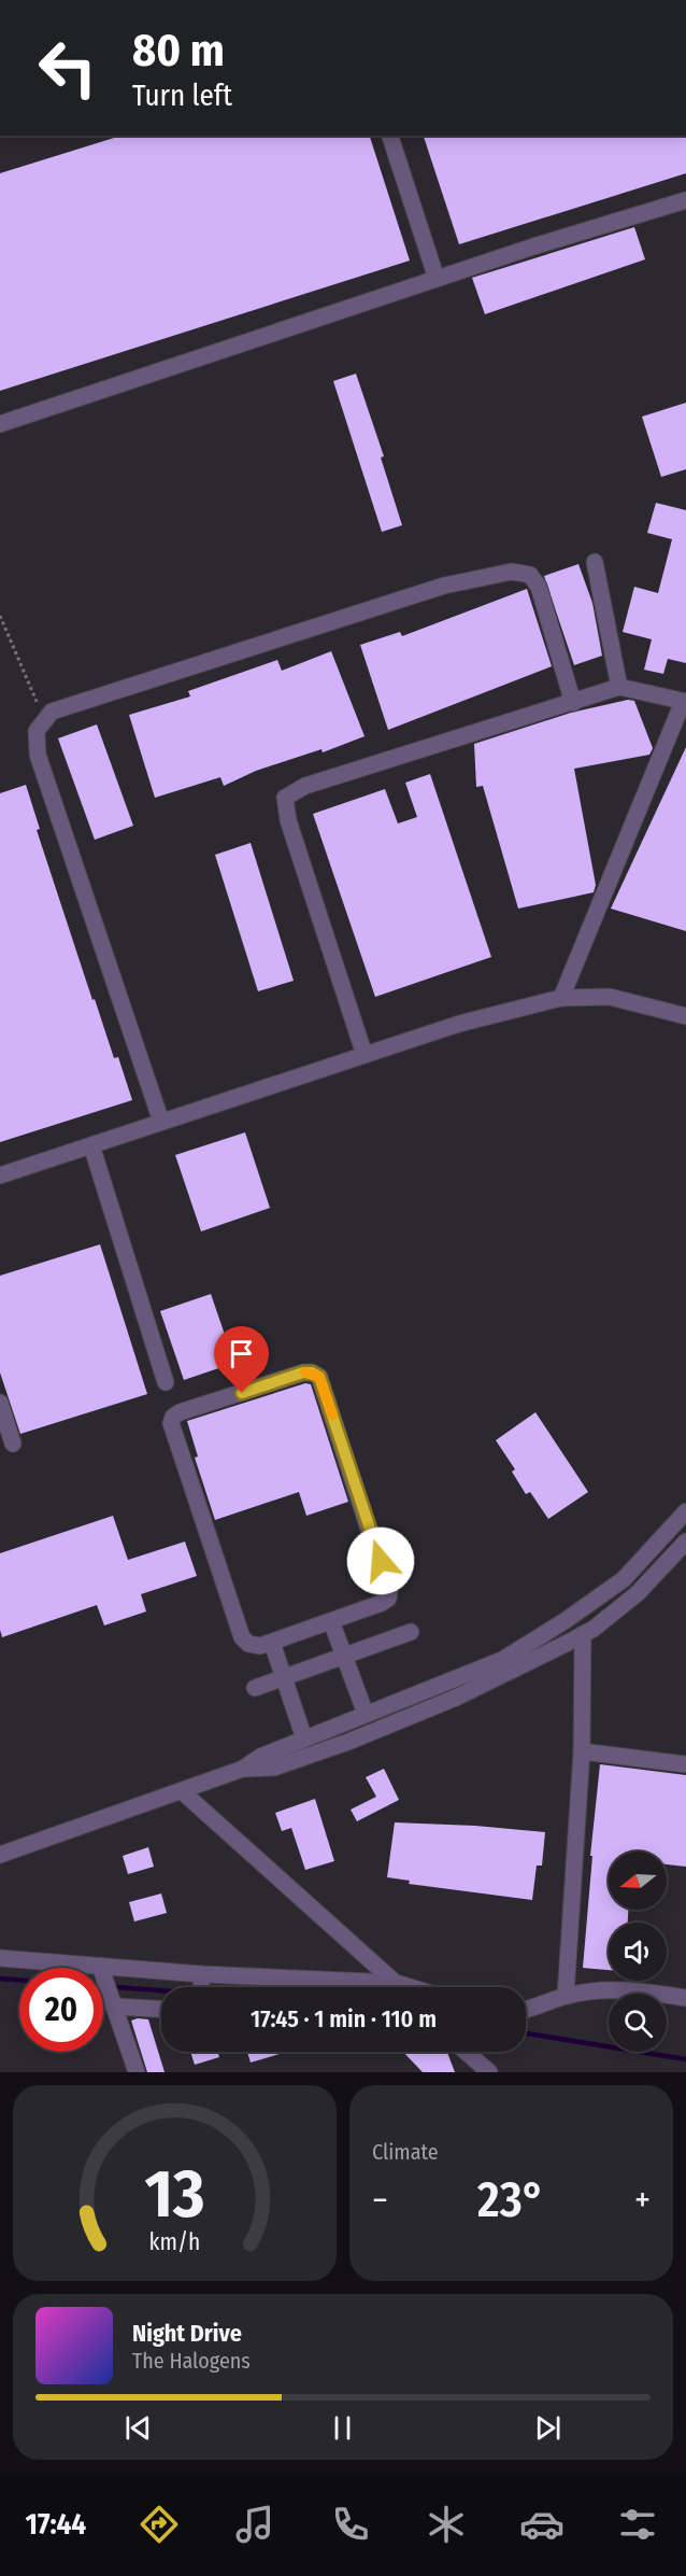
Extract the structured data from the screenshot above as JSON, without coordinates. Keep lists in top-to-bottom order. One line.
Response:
{"north":"left","page":{"turn":["80 m","Turn left"],"limit":"20","trip":"17:45 · 1 min · 110 m","tile":"Climate","heat":["−","23°","+"],"song":["Night Drive","The Halogens"],"tabs":"17:44","gauge":["13","km/h"]}}
